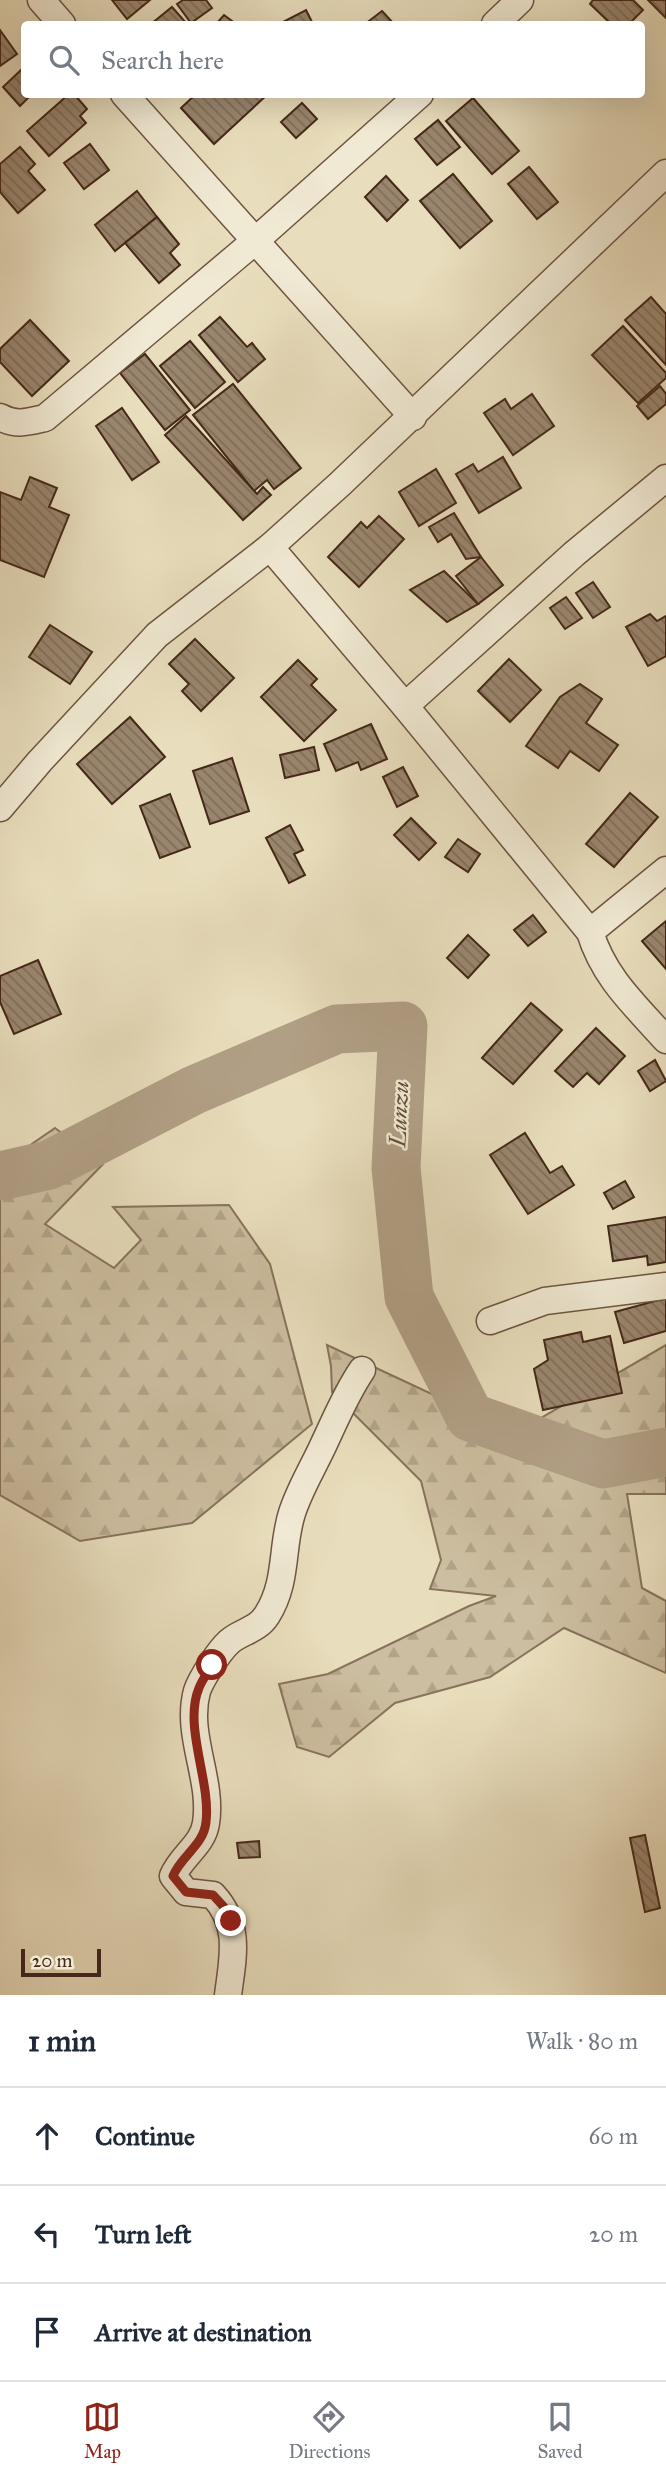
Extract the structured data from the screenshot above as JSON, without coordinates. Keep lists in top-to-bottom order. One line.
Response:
{"water":["Lunzu"],"scale_bar":"20 m","page":{"search":"Search here","scale":"20 m","heading":["1 min","Walk · 80 m"],"list":[["Continue","60 m"],["Turn left","20 m"],"Arrive at destination"],"nav":["Map","Directions","Saved"]}}
